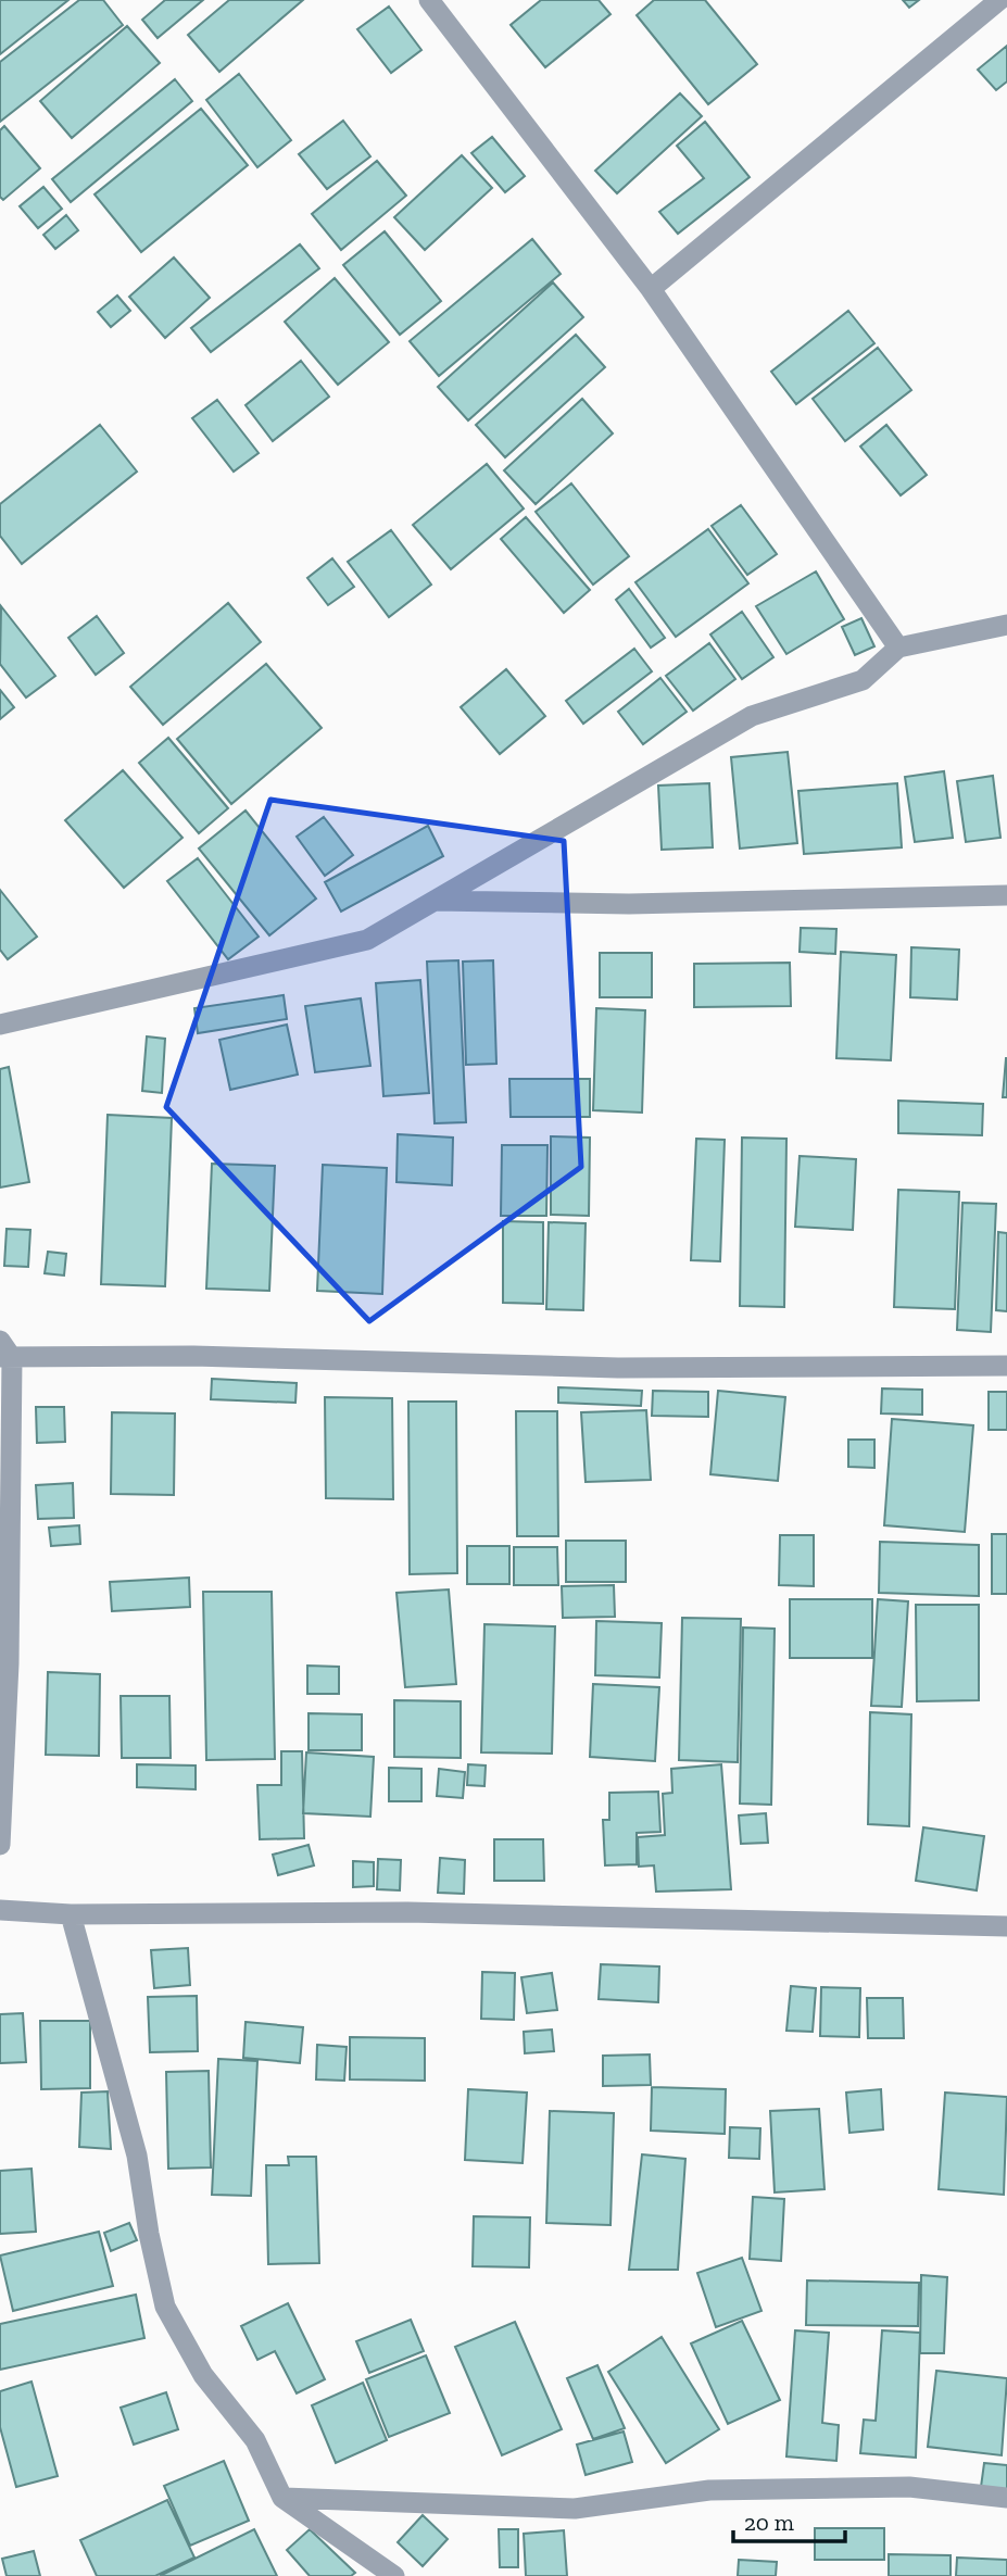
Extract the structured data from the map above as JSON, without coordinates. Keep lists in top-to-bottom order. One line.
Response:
{"scale_bar":"20 m"}
